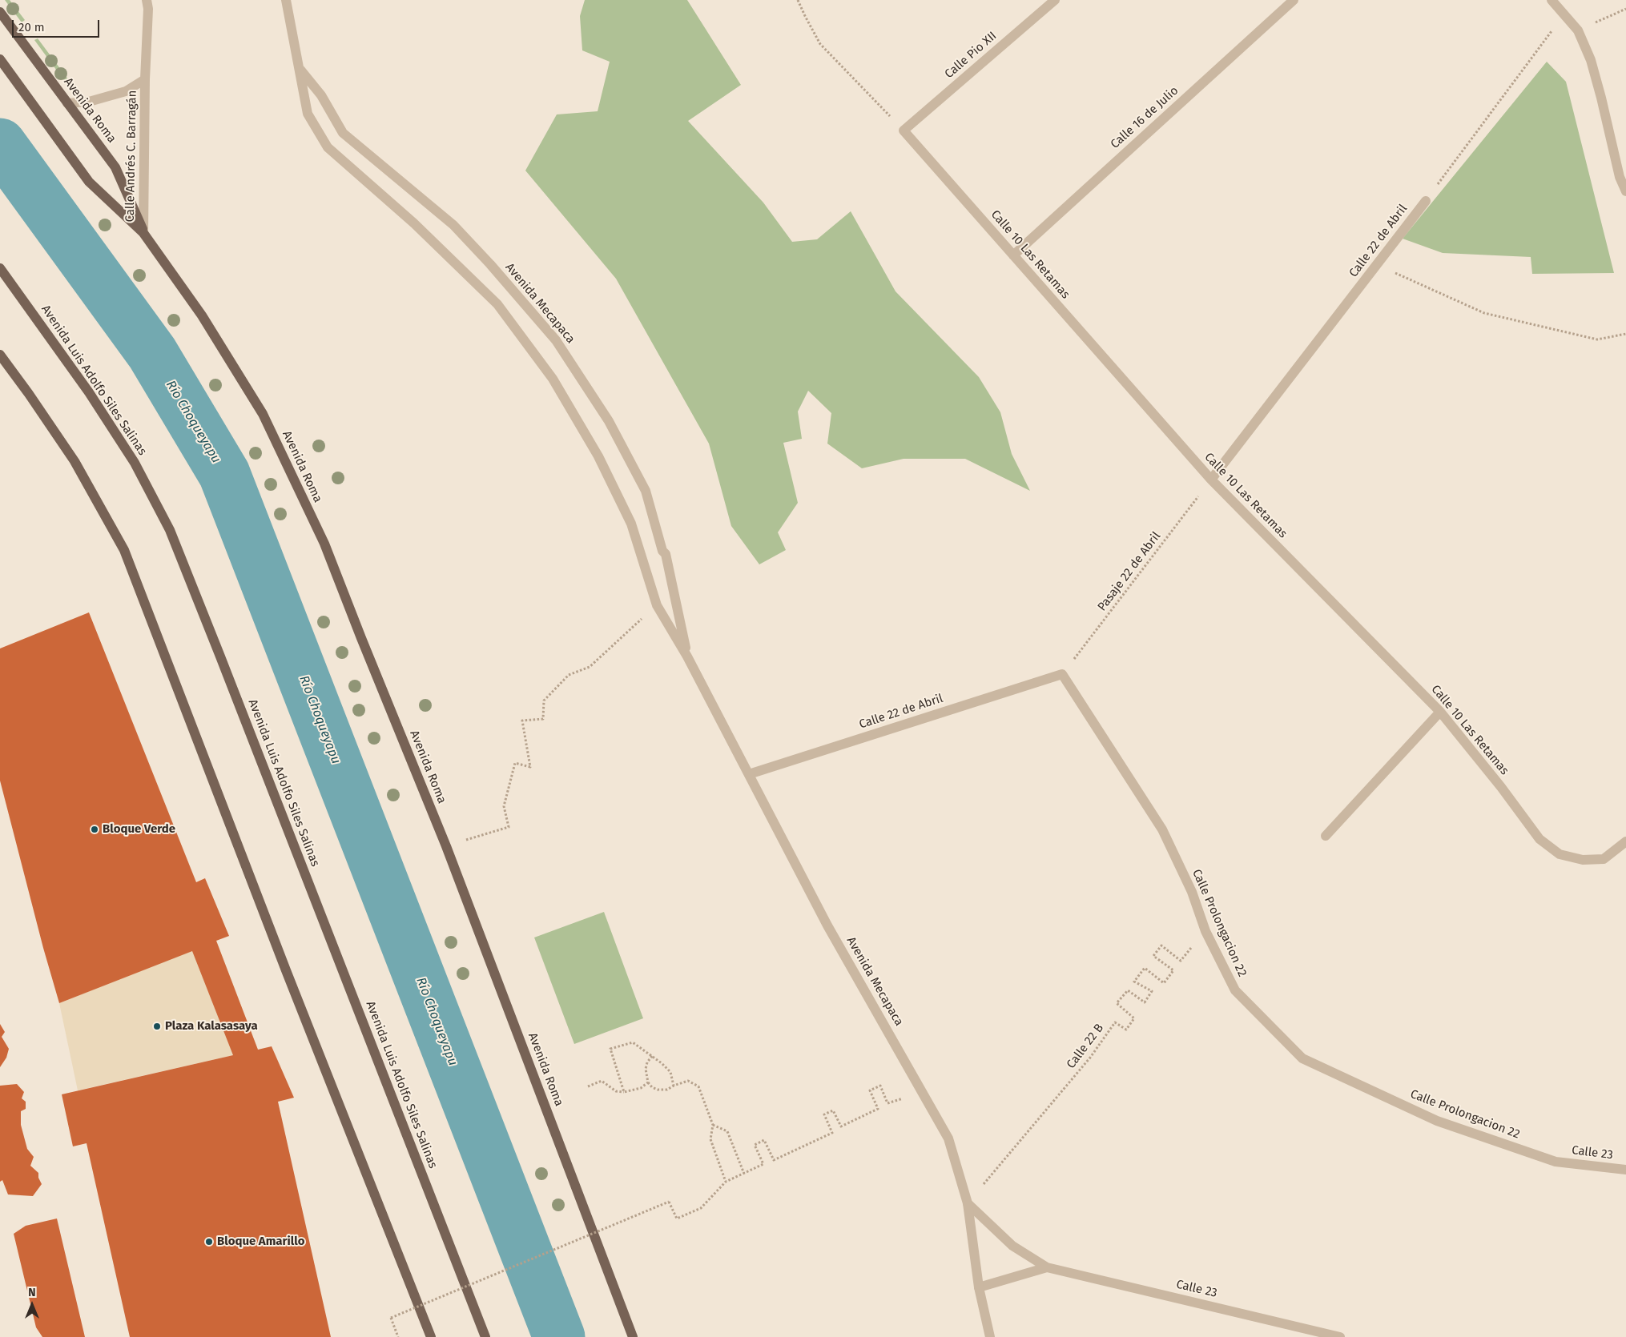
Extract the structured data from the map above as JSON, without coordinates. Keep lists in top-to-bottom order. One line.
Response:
{"streets":{"main road":["Avenida Roma","Avenida Luis Adolfo Siles Salinas"],"street":["Calle Pio XII","Calle 16 de Julio","Calle Andrés C. Barragán","Calle 22 de Abril","Calle 10 Las Retamas","Avenida Mecapaca","Calle Prolongacion 22","Calle 23"],"path":["Pasaje 22 de Abril","Calle 22 B"]},"crossings":[["Calle Pio XII","Calle 10 Las Retamas"],["Avenida Roma","Calle Andrés C. Barragán"],["Calle 16 de Julio","Calle 10 Las Retamas"],["Calle 22 de Abril","Calle 10 Las Retamas"],["Calle 22 de Abril","Avenida Mecapaca"],["Calle 22 de Abril","Pasaje 22 de Abril"],["Calle 22 de Abril","Calle Prolongacion 22"],["Calle 10 Las Retamas","Pasaje 22 de Abril"],["Avenida Mecapaca","Calle 22 B"],["Avenida Mecapaca","Calle 23"],["Pasaje 22 de Abril","Calle Prolongacion 22"],["Calle Prolongacion 22","Calle 22 B"],["Calle Prolongacion 22","Calle 23"],["Calle 22 B","Calle 23"]],"water":["Río Choqueyapu"],"places":["Bloque Verde","Plaza Kalasasaya","Bloque Amarillo"],"scale_bar":"20 m","north":"top"}
